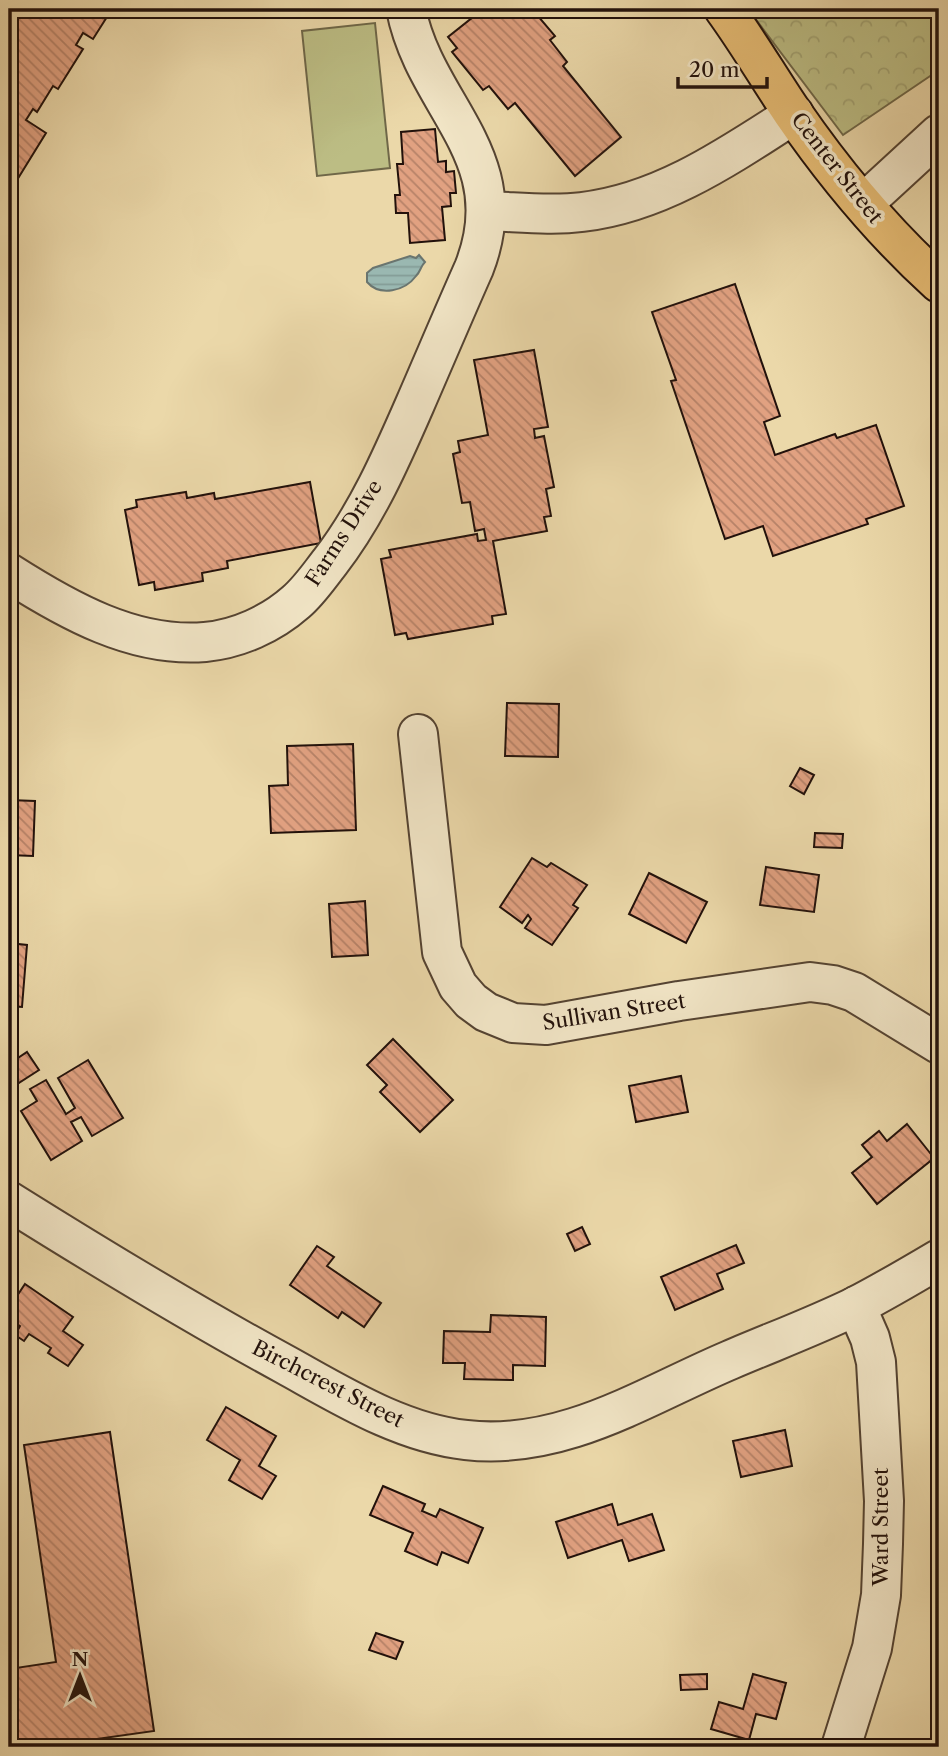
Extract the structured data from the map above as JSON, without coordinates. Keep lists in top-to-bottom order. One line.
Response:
{"streets":{"main road":["Center Street"],"street":["Farms Drive","Sullivan Street","Birchcrest Street","Ward Street"]},"crossings":[["Birchcrest Street","Ward Street"]],"scale_bar":"20 m","north":"top"}
